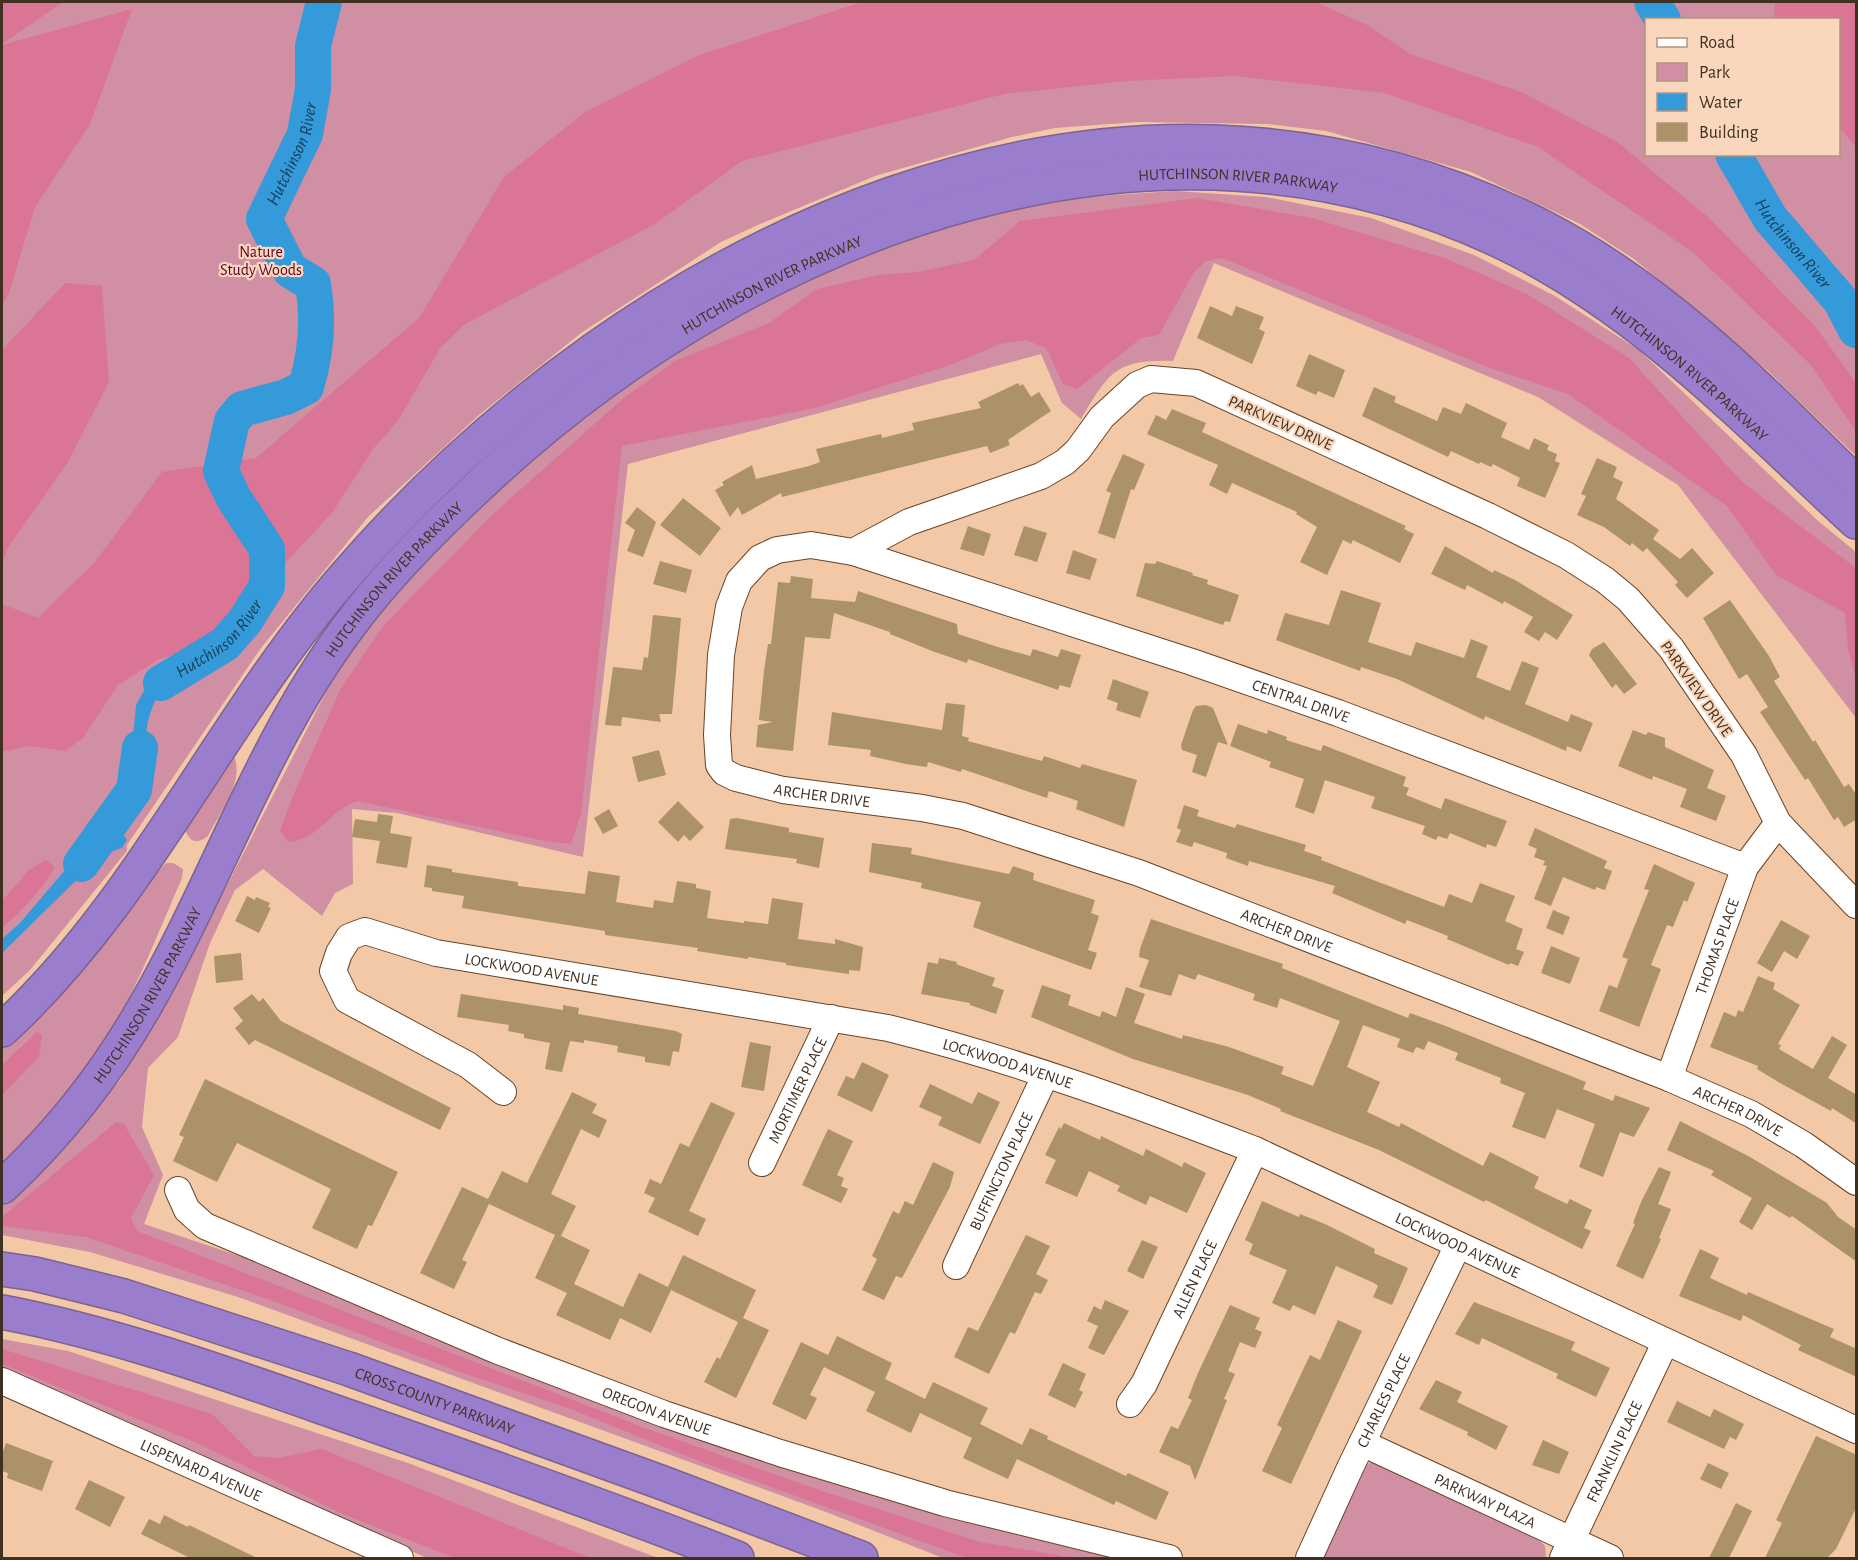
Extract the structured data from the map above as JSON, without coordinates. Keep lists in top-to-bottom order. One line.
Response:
{"streets":{"highway":["HUTCHINSON RIVER PARKWAY","CROSS COUNTY PARKWAY"],"street":["PARKVIEW DRIVE","CENTRAL DRIVE","ARCHER DRIVE","THOMAS PLACE","LOCKWOOD AVENUE","MORTIMER PLACE","BUFFINGTON PLACE","ALLEN PLACE","CHARLES PLACE","OREGON AVENUE","FRANKLIN PLACE","LISPENARD AVENUE","PARKWAY PLAZA"]},"crossings":[["PARKVIEW DRIVE","CENTRAL DRIVE"],["PARKVIEW DRIVE","ARCHER DRIVE"],["PARKVIEW DRIVE","THOMAS PLACE"],["CENTRAL DRIVE","ARCHER DRIVE"],["CENTRAL DRIVE","THOMAS PLACE"],["ARCHER DRIVE","THOMAS PLACE"],["LOCKWOOD AVENUE","MORTIMER PLACE"],["LOCKWOOD AVENUE","BUFFINGTON PLACE"],["LOCKWOOD AVENUE","ALLEN PLACE"],["LOCKWOOD AVENUE","CHARLES PLACE"],["LOCKWOOD AVENUE","FRANKLIN PLACE"],["CHARLES PLACE","PARKWAY PLAZA"],["FRANKLIN PLACE","PARKWAY PLAZA"]],"water":["Hutchinson River"],"parks":["Nature Study Woods"],"legend":["Road","Park","Water","Building"]}
